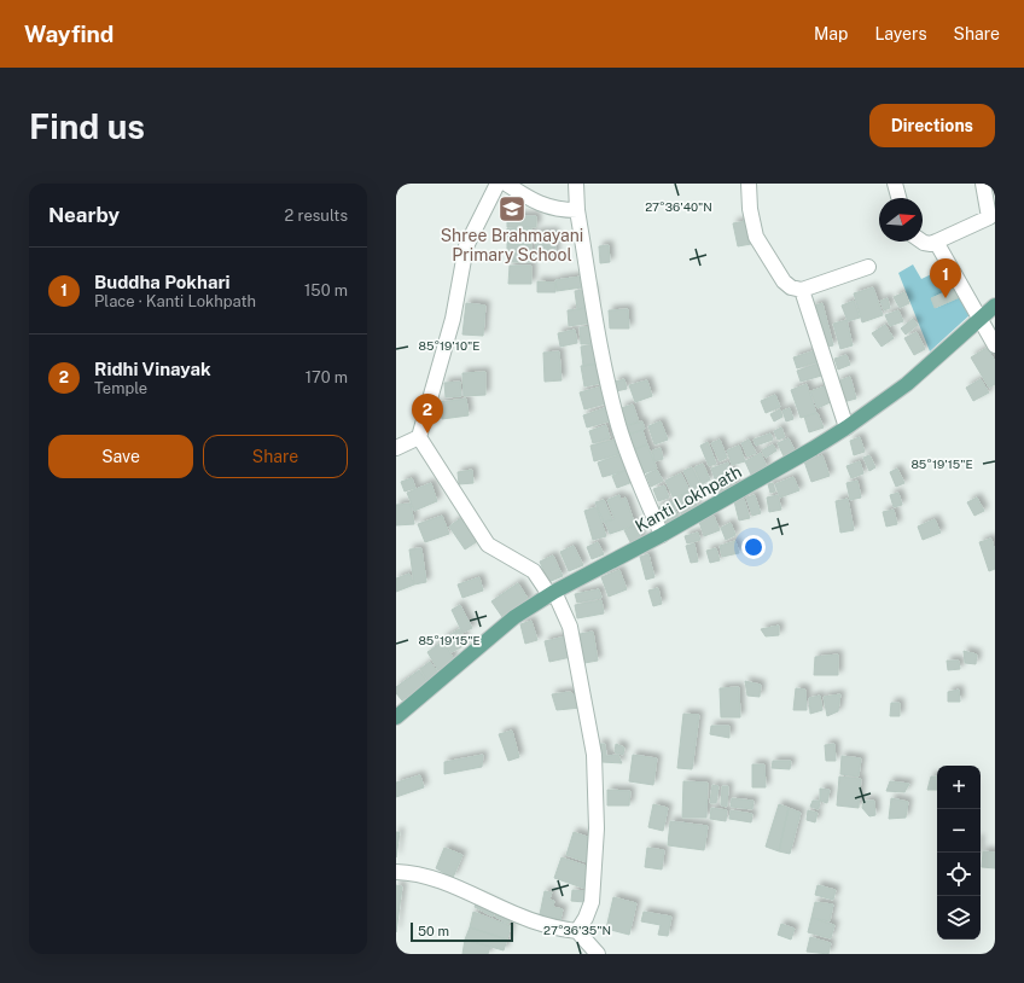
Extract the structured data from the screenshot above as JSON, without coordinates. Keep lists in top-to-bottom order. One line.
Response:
{"streets":{"main road":["Kanti Lokhpath"]},"places":{"school or university":["Shree Brahmayani Primary School"]},"scale_bar":"50 m","north":"right","page":{"header":"Wayfind","nav":["Map","Layers","Share"],"buttons":["Directions",["Save","Share"]],"title":"Find us","heading":["Nearby","2 results"],"list":[{"mark":"1","name":"Buddha Pokhari","note":"Place · Kanti Lokhpath","value":"150 m"},{"mark":"2","name":"Ridhi Vinayak","note":"Temple","value":"170 m"}],"pins":["1","2"],"map_buttons":["+","−"],"scale":"50 m"},"coordinates":["27°36'40\"N","85°19'10\"E","85°19'15\"E","27°36'35\"N"]}
